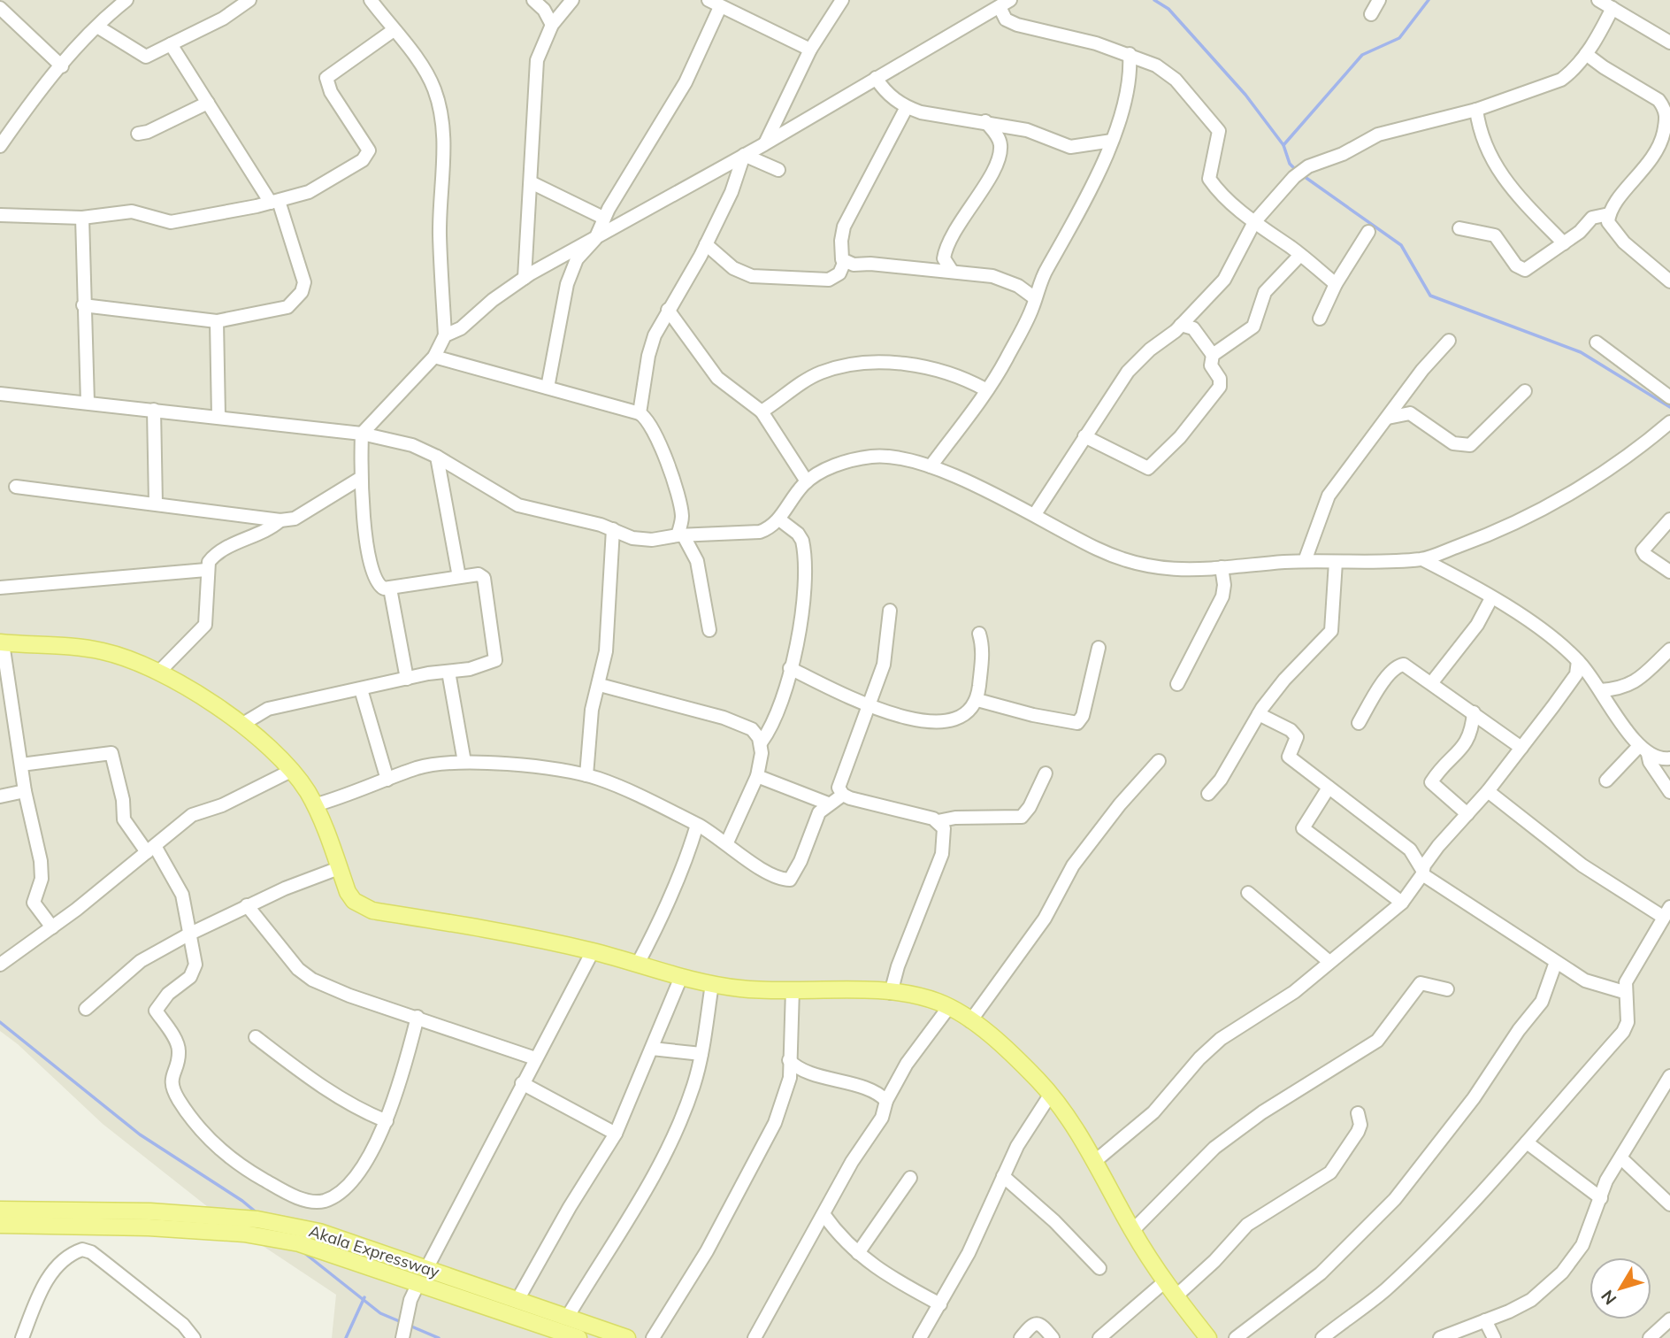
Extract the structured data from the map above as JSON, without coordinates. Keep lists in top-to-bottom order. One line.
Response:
{"streets":{"main road":["Akala Expressway"]},"north":"bottom left"}
